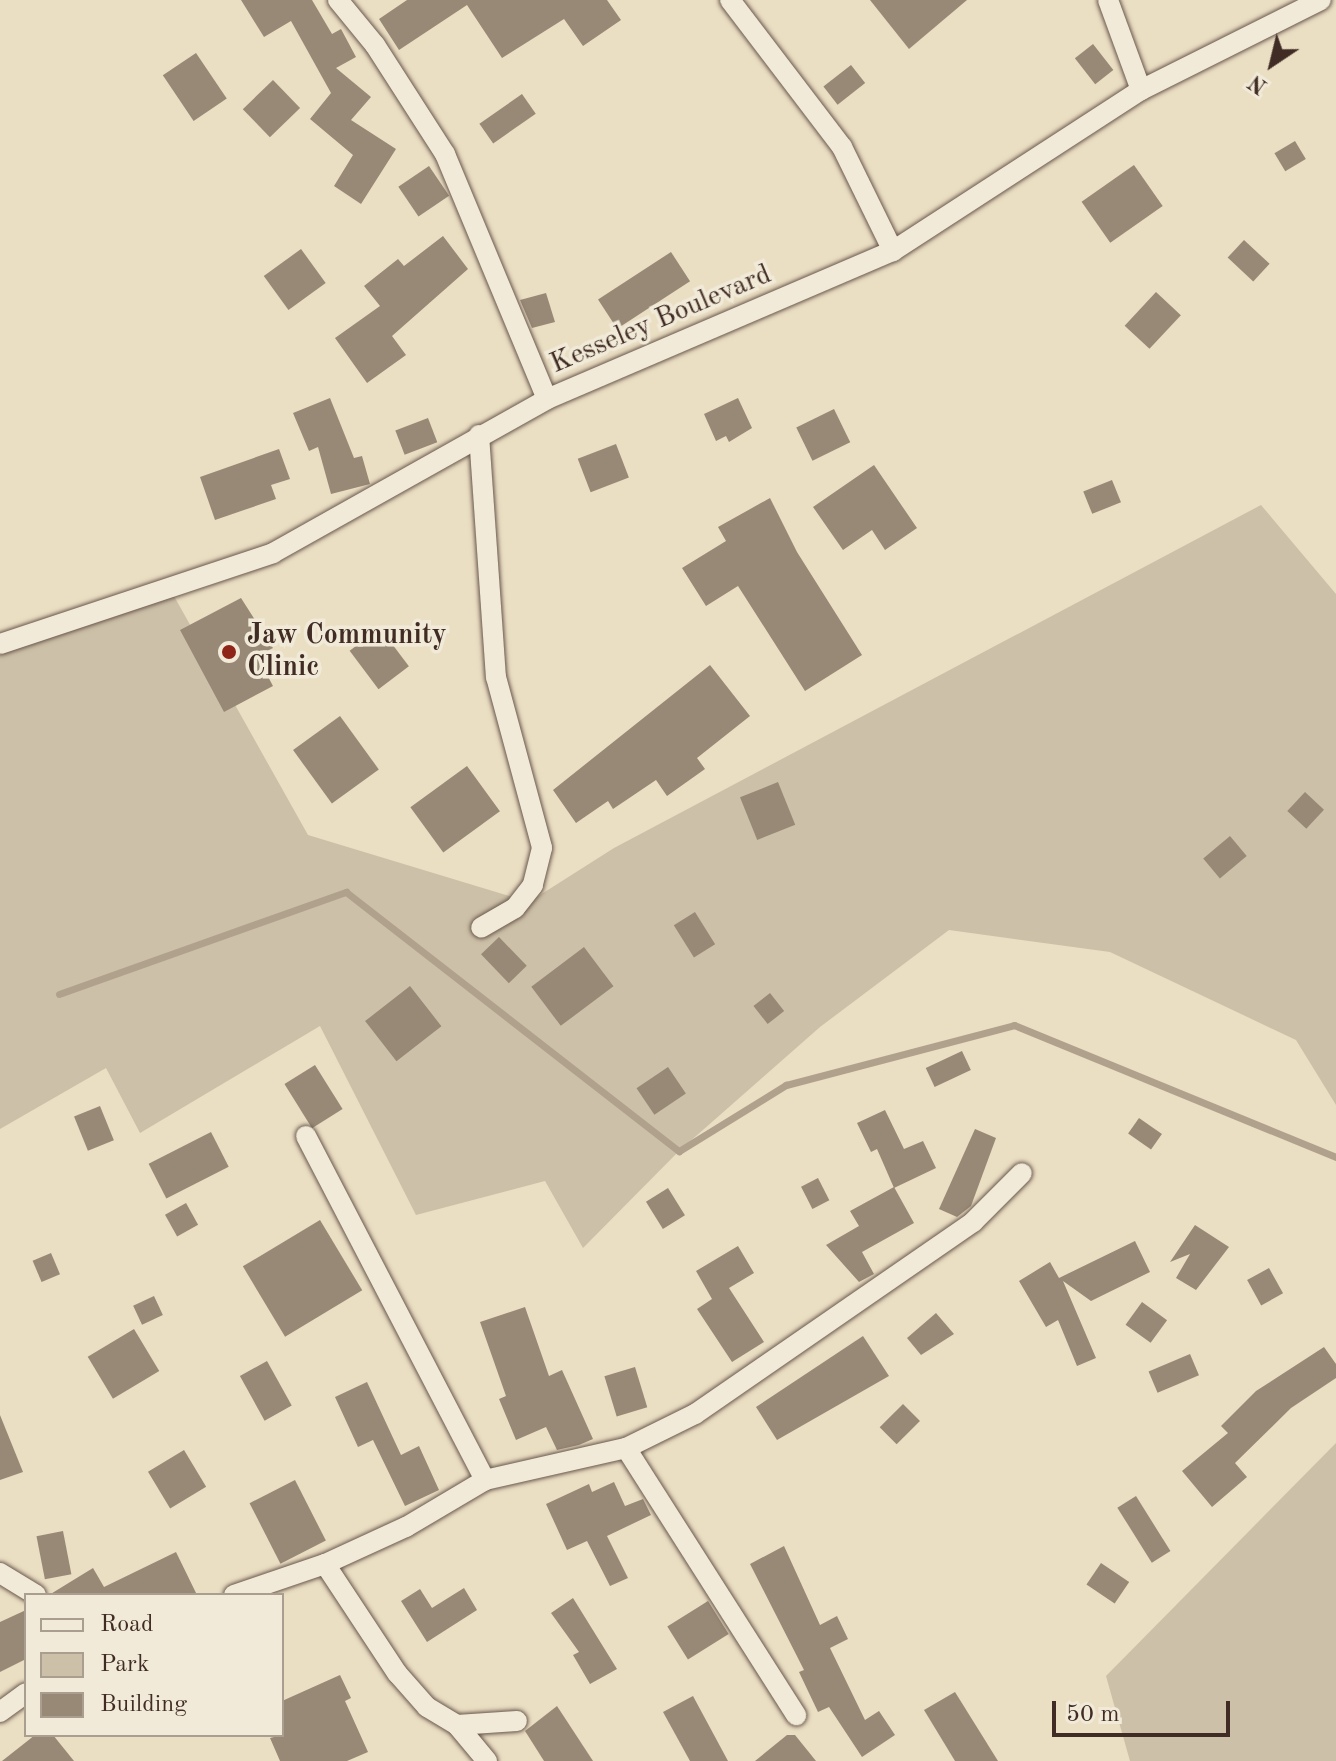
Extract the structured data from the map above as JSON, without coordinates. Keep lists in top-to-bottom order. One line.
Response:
{"streets":{"street":["Kesseley Boulevard"]},"places":["Jaw Community Clinic"],"legend":["Road","Park","Building"],"scale_bar":"50 m","north":"bottom left"}
